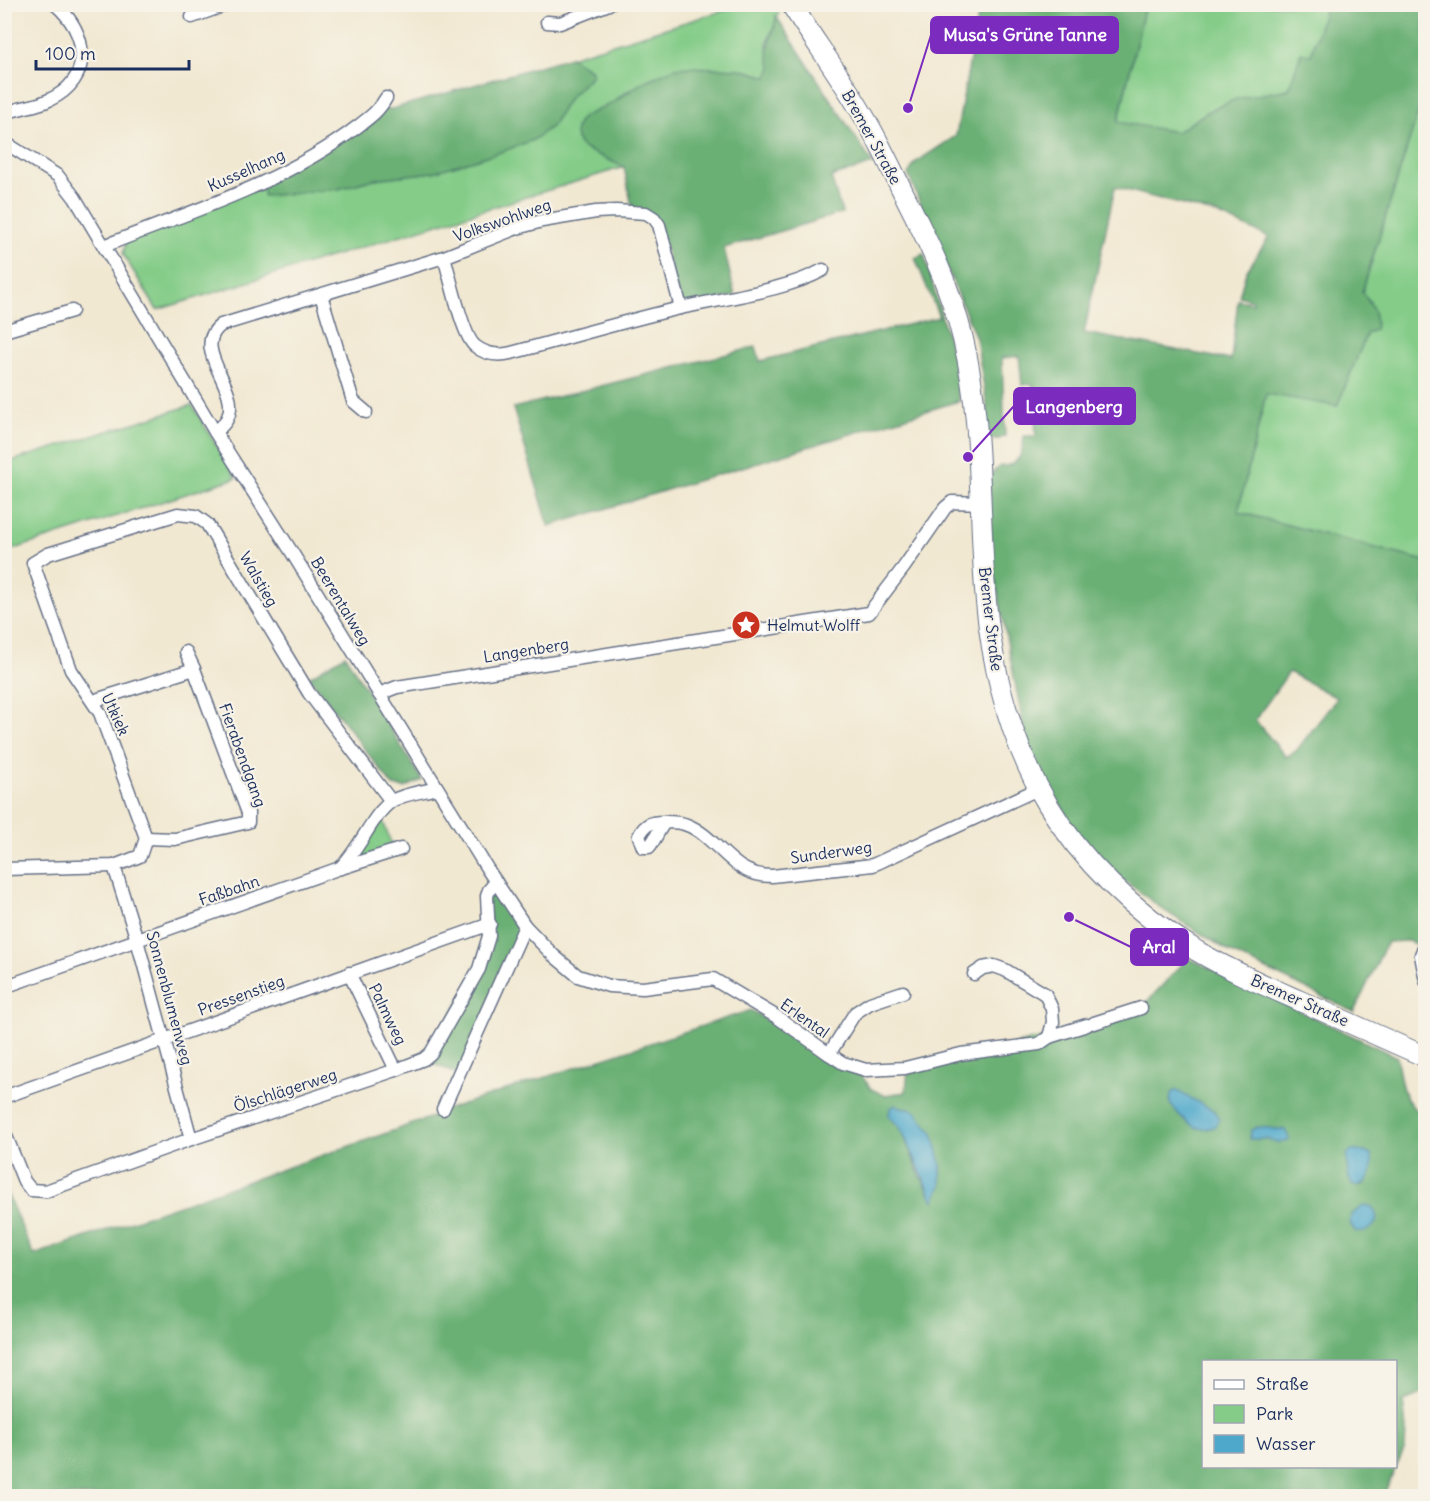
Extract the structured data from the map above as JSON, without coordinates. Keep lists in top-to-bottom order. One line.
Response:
{"streets":{"main road":["Bremer Straße"],"street":["Kusselhang","Volkswohlweg","Walstieg","Beerentalweg","Langenberg","Utkiek","Fierabendgang","Sunderweg","Faßbahn","Pressenstieg","Sonnenblumenweg","Palmweg","Erlental","Ölschlägerweg"]},"crossings":[["Bremer Straße","Langenberg"],["Bremer Straße","Sunderweg"],["Kusselhang","Beerentalweg"],["Volkswohlweg","Beerentalweg"],["Walstieg","Utkiek"],["Beerentalweg","Langenberg"],["Beerentalweg","Erlental"],["Beerentalweg","Ölschlägerweg"],["Utkiek","Fierabendgang"],["Faßbahn","Sonnenblumenweg"],["Pressenstieg","Sonnenblumenweg"],["Pressenstieg","Palmweg"],["Pressenstieg","Ölschlägerweg"],["Sonnenblumenweg","Ölschlägerweg"],["Palmweg","Ölschlägerweg"]],"places":{"other":["Musa's Grüne Tanne","Langenberg","Aral"],"place":["Helmut Wolff"]},"legend":["Straße","Park","Wasser"],"scale_bar":"100 m"}
